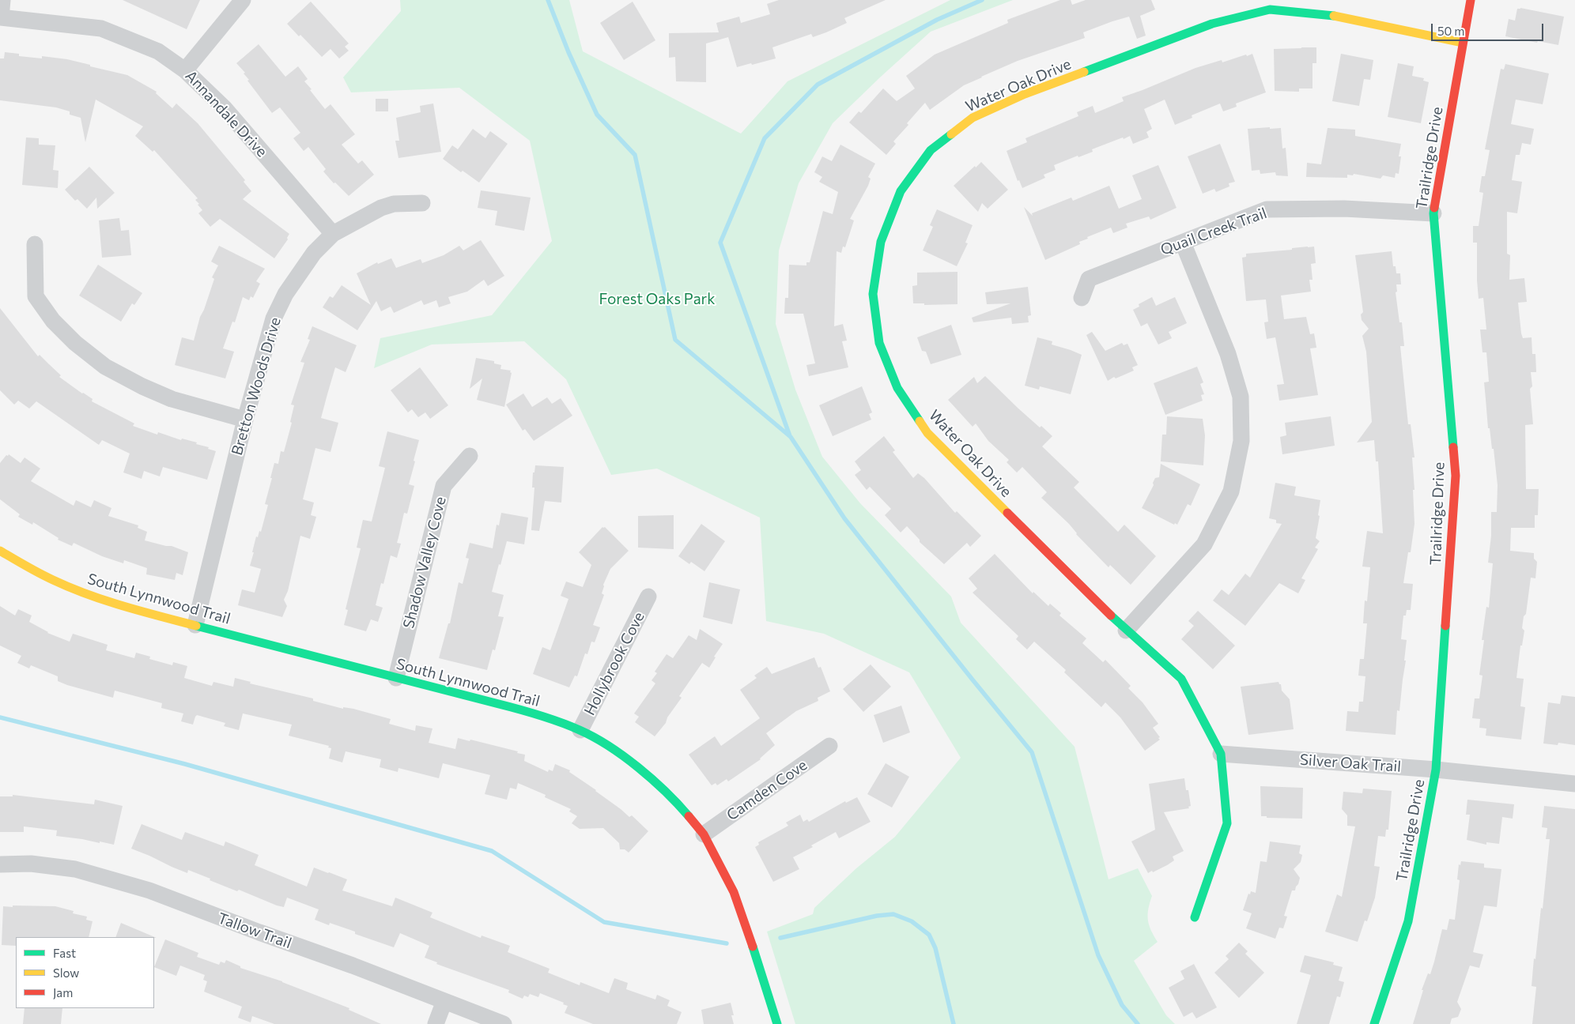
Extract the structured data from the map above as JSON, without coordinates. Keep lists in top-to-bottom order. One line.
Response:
{"streets":{"street":["Water Oak Drive","Annandale Drive","Trailridge Drive","Quail Creek Trail","Bretton Woods Drive","Shadow Valley Cove","South Lynnwood Trail","Hollybrook Cove","Silver Oak Trail","Camden Cove","Tallow Trail"]},"crossings":[["Water Oak Drive","Trailridge Drive"],["Water Oak Drive","Silver Oak Trail"],["Annandale Drive","Bretton Woods Drive"],["Trailridge Drive","Quail Creek Trail"],["Trailridge Drive","Silver Oak Trail"],["Bretton Woods Drive","South Lynnwood Trail"],["Shadow Valley Cove","South Lynnwood Trail"],["South Lynnwood Trail","Hollybrook Cove"],["South Lynnwood Trail","Camden Cove"]],"parks":["Forest Oaks Park"],"legend":["Fast","Slow","Jam"],"scale_bar":"50 m"}
